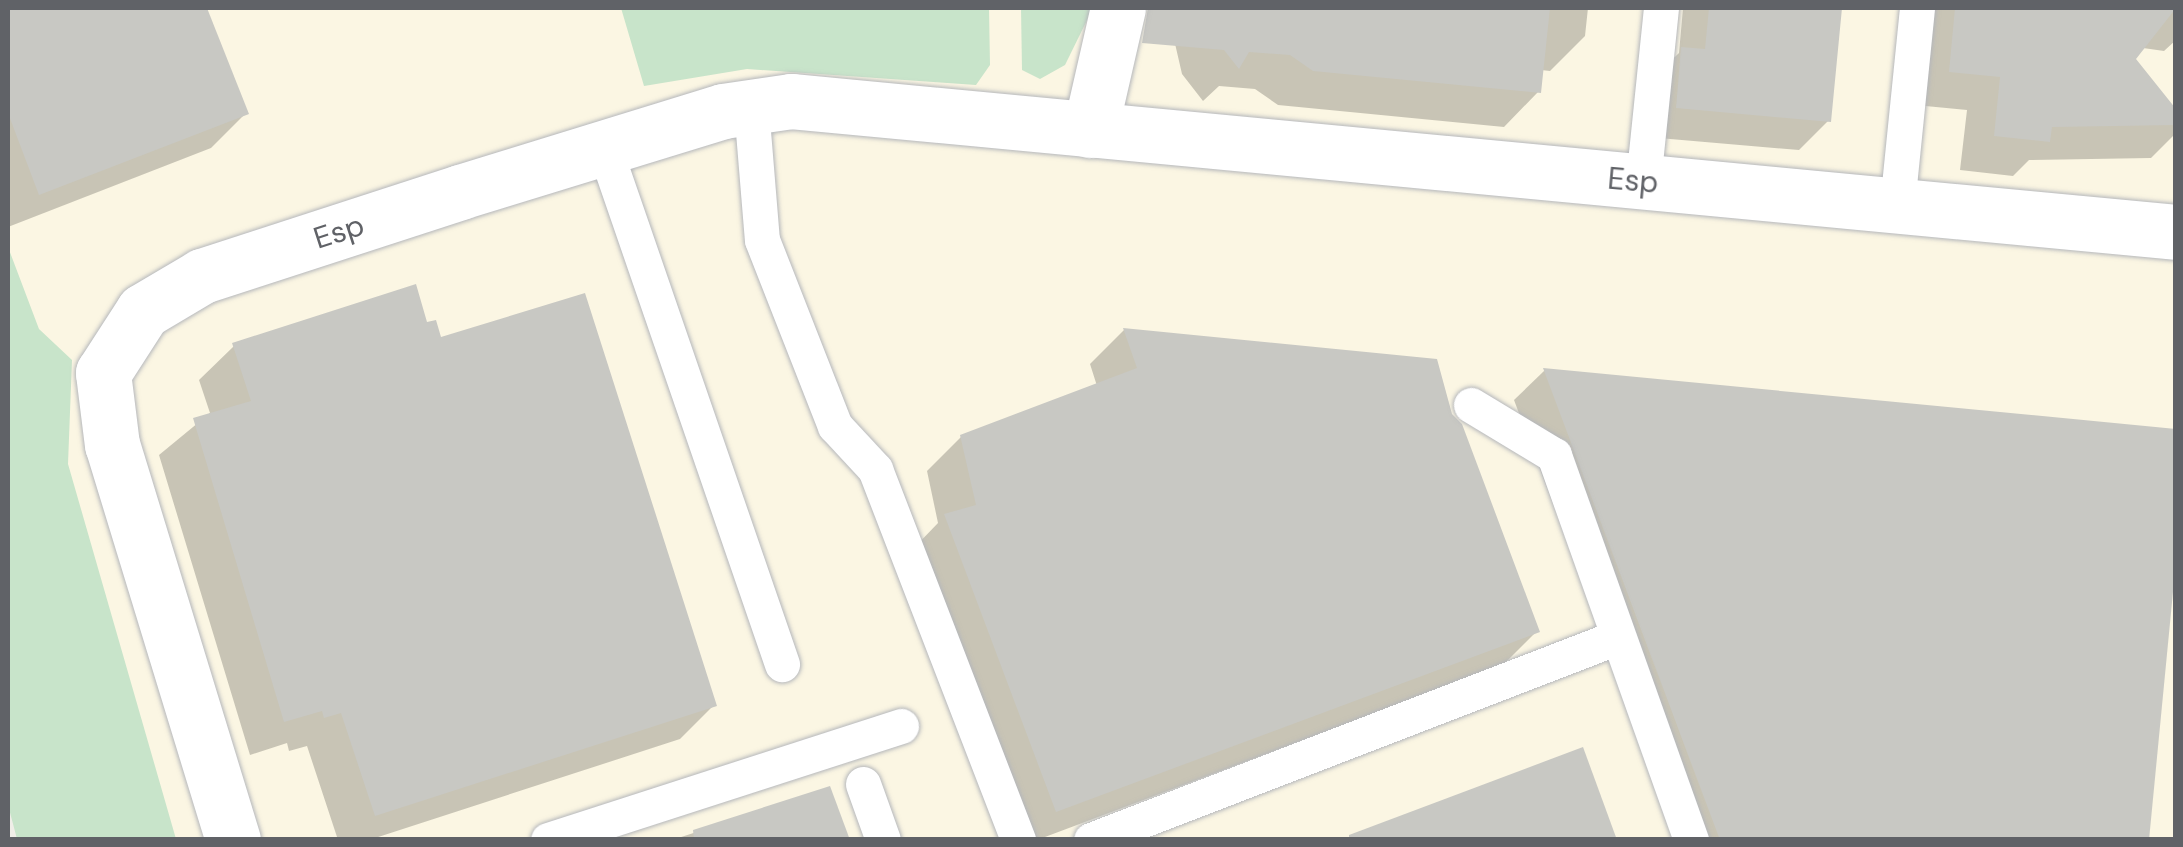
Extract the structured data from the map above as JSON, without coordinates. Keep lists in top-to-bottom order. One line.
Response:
{"streets":{"street":["Esp"]}}
